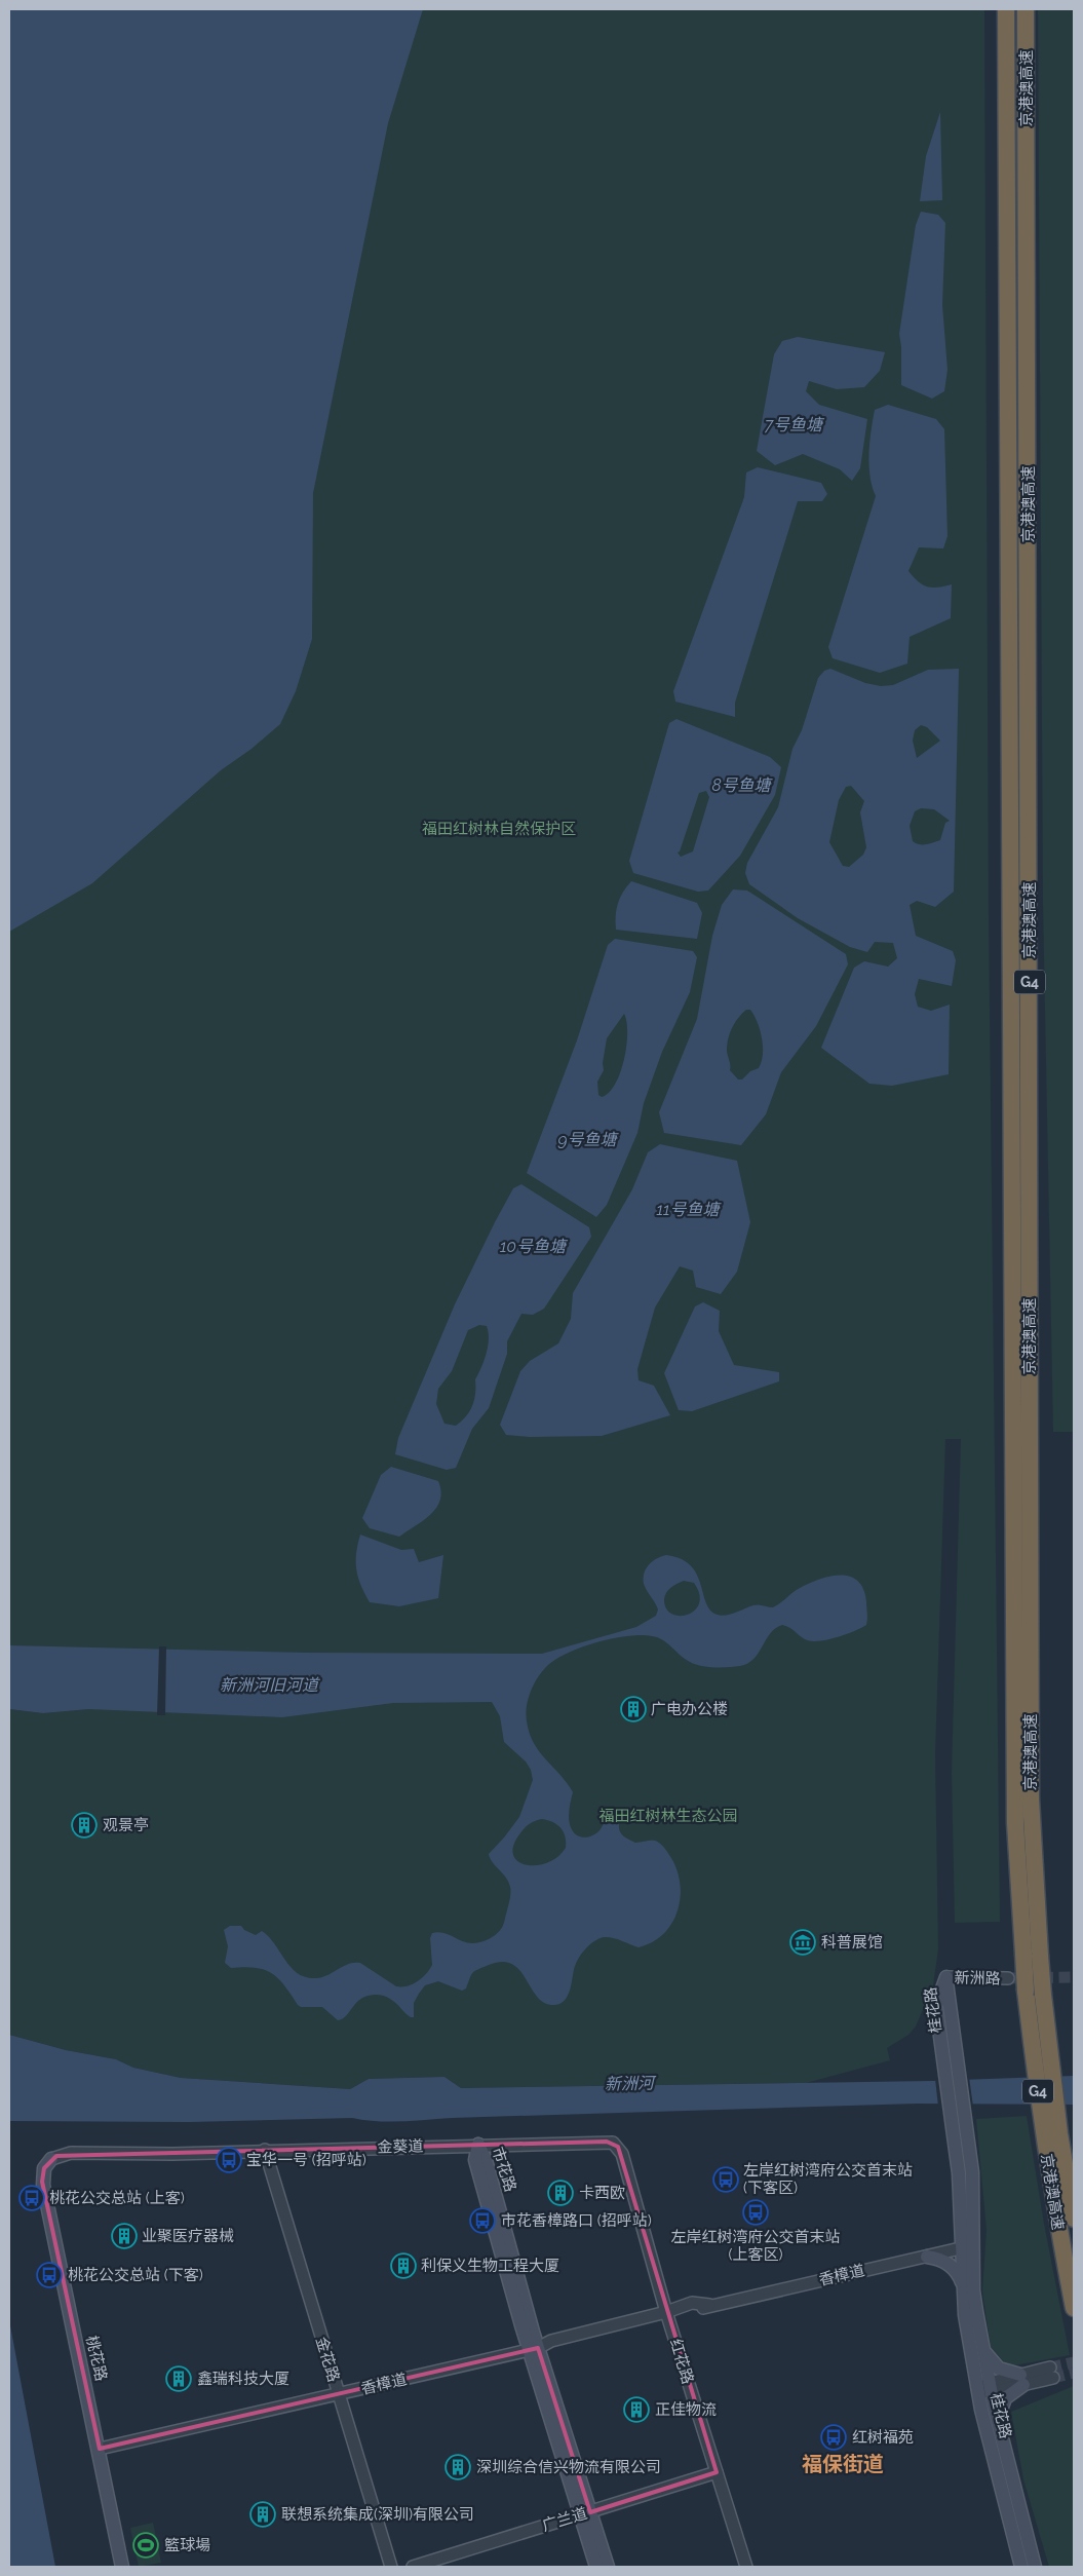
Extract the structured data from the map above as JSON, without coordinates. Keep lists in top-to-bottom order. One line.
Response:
{"streets":{"highway":["京港澳高速","G4"],"main road":["桂花路","市花路","桃花路"],"street":["新洲路","金葵道","香樟道","金花路","红花路","广兰道"]},"crossings":[["京港澳高速","G4"],["新洲路","桂花路"],["桂花路","香樟道"],["金葵道","市花路"],["金葵道","桃花路"],["金葵道","金花路"],["金葵道","红花路"],["市花路","香樟道"],["市花路","广兰道"],["香樟道","桃花路"],["香樟道","金花路"],["香樟道","红花路"],["红花路","广兰道"]],"districts":["福保街道"],"water":["7号鱼塘","8号鱼塘","9号鱼塘","11号鱼塘","10号鱼塘","新洲河旧河道","新洲河"],"parks":["福田红树林自然保护区","福田红树林生态公园"],"places":{"building":["广电办公楼","观景亭","卡西欧","业聚医疗器械","利保义生物工程大厦","鑫瑞科技大厦","正佳物流","深圳综合信兴物流有限公司","联想系统集成(深圳)有限公司"],"museum":["科普展馆"],"bus stop":["宝华一号 (招呼站)","左岸红树湾府公交首末站 (下客区)","桃花公交总站 (上客)","左岸红树湾府公交首末站 (上客区)","市花香樟路口 (招呼站)","桃花公交总站 (下客)","红树福苑"],"sports":["籃球場"]}}
